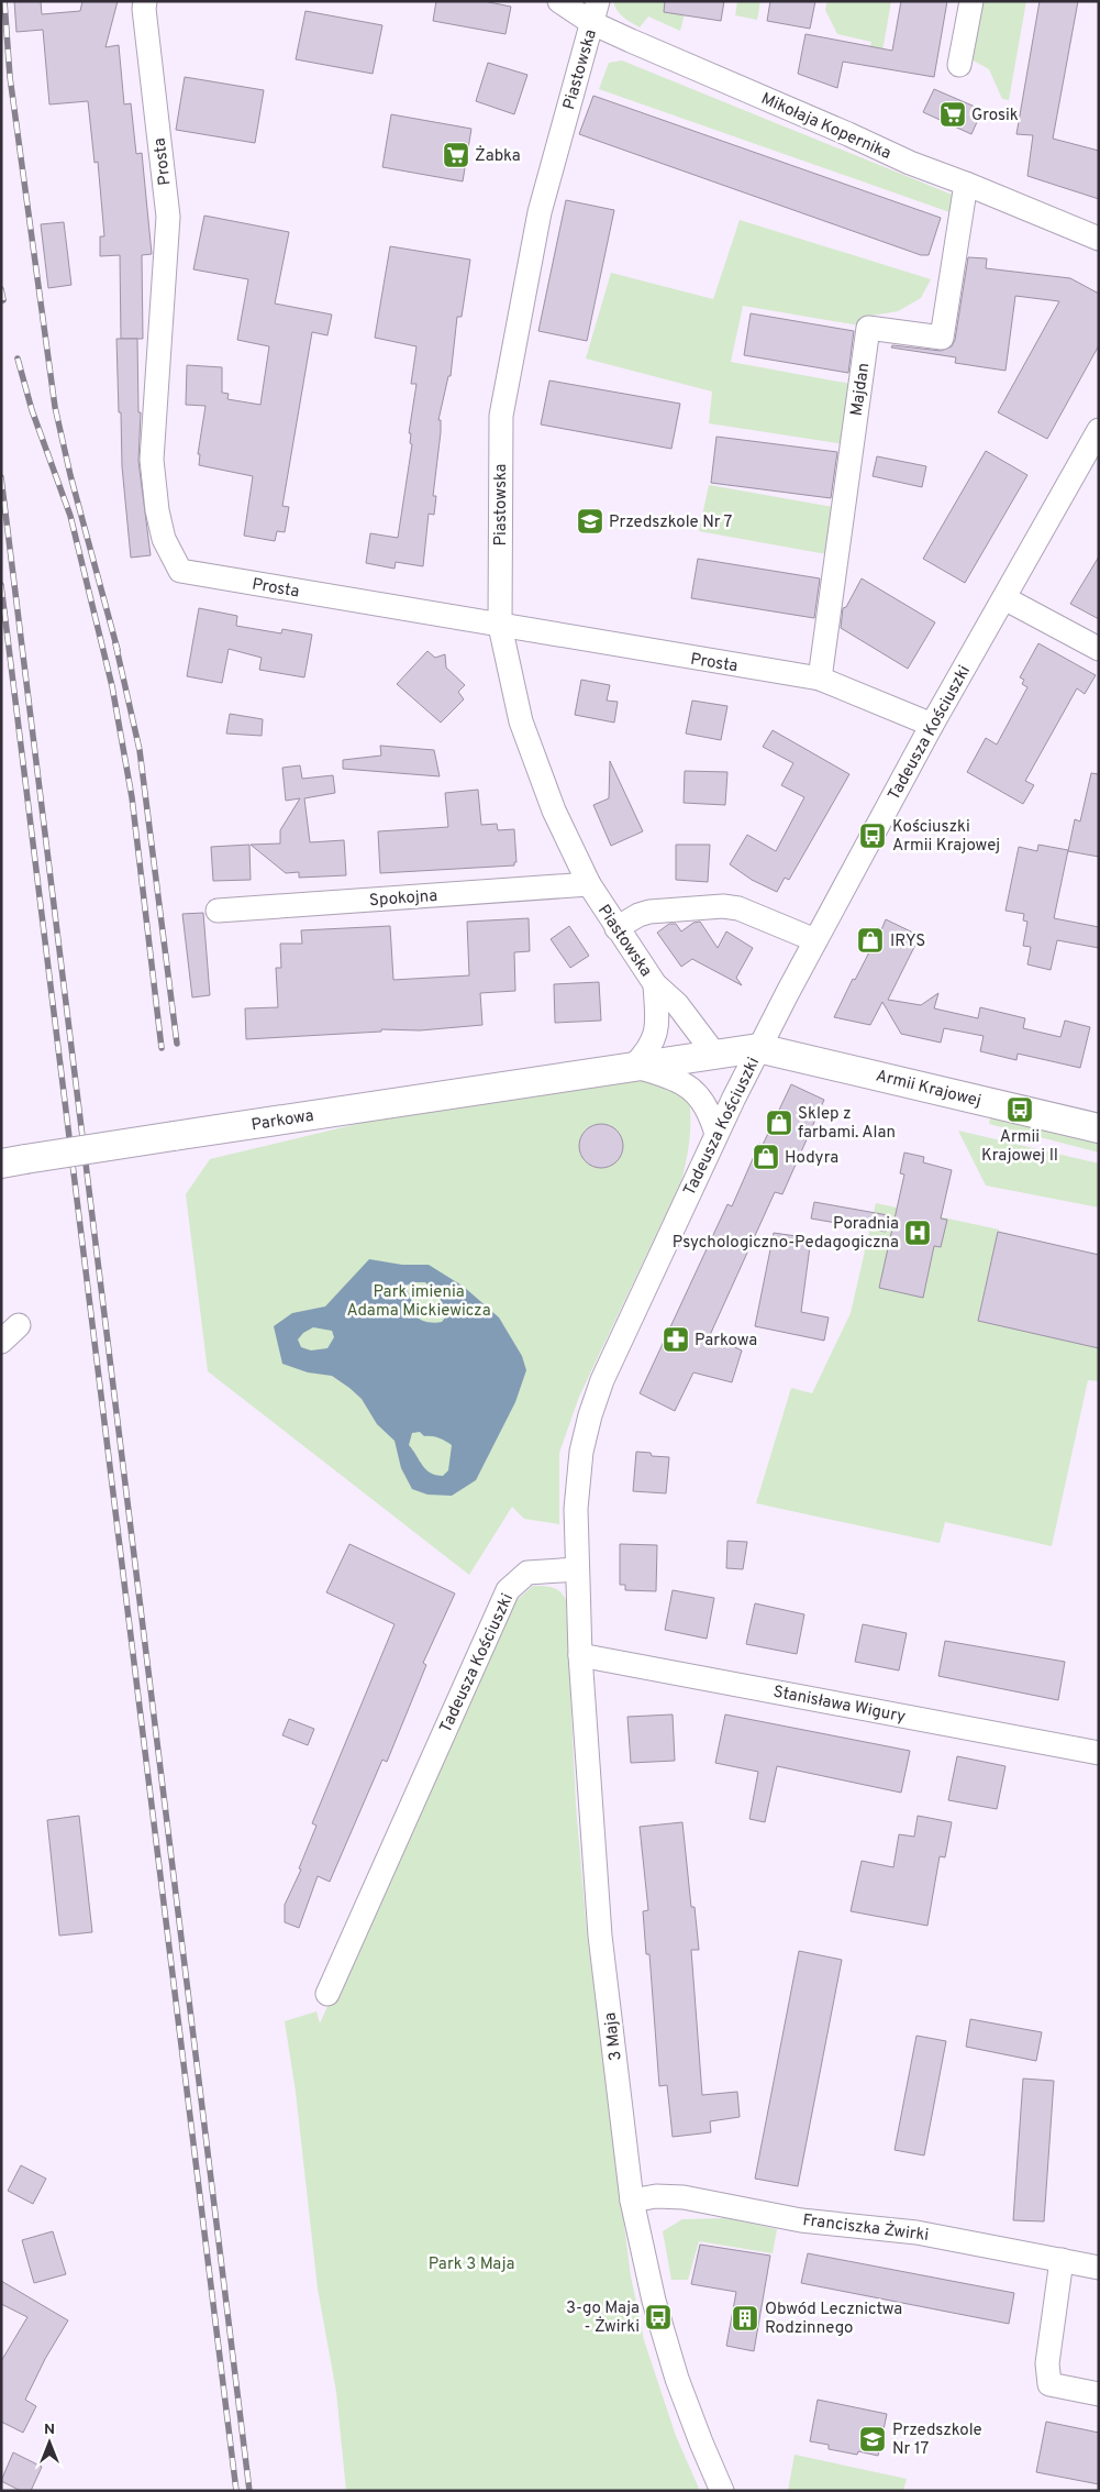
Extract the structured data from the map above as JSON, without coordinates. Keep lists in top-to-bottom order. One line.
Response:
{"streets":{"street":["Piastowska","Mikołaja Kopernika","Prosta","Majdan","Tadeusza Kościuszki","Spokojna","Armii Krajowej","Parkowa","Stanisława Wigury","3 Maja","Franciszka Żwirki"]},"crossings":[["Piastowska","Mikołaja Kopernika"],["Piastowska","Prosta"],["Piastowska","Spokojna"],["Piastowska","Parkowa"],["Mikołaja Kopernika","Majdan"],["Prosta","Majdan"],["Prosta","Tadeusza Kościuszki"],["Tadeusza Kościuszki","Armii Krajowej"],["Tadeusza Kościuszki","Parkowa"],["Tadeusza Kościuszki","3 Maja"],["Armii Krajowej","Parkowa"],["Stanisława Wigury","3 Maja"],["3 Maja","Franciszka Żwirki"]],"parks":["Park imienia Adama Mickiewicza","Park 3 Maja"],"places":{"supermarket":["Grosik","Żabka"],"school or university":["Przedszkole Nr 7","Przedszkole Nr 17"],"bus stop":["Kościuszki Armii Krajowej","Armii Krajowej II","3-go Maja - Żwirki"],"shop":["IRYS","Sklep z farbami. Alan","Hodyra"],"hospital":["Poradnia Psychologiczno-Pedagogiczna"],"pharmacy":["Parkowa"],"building":["Obwód Lecznictwa Rodzinnego"]},"north":"top"}
